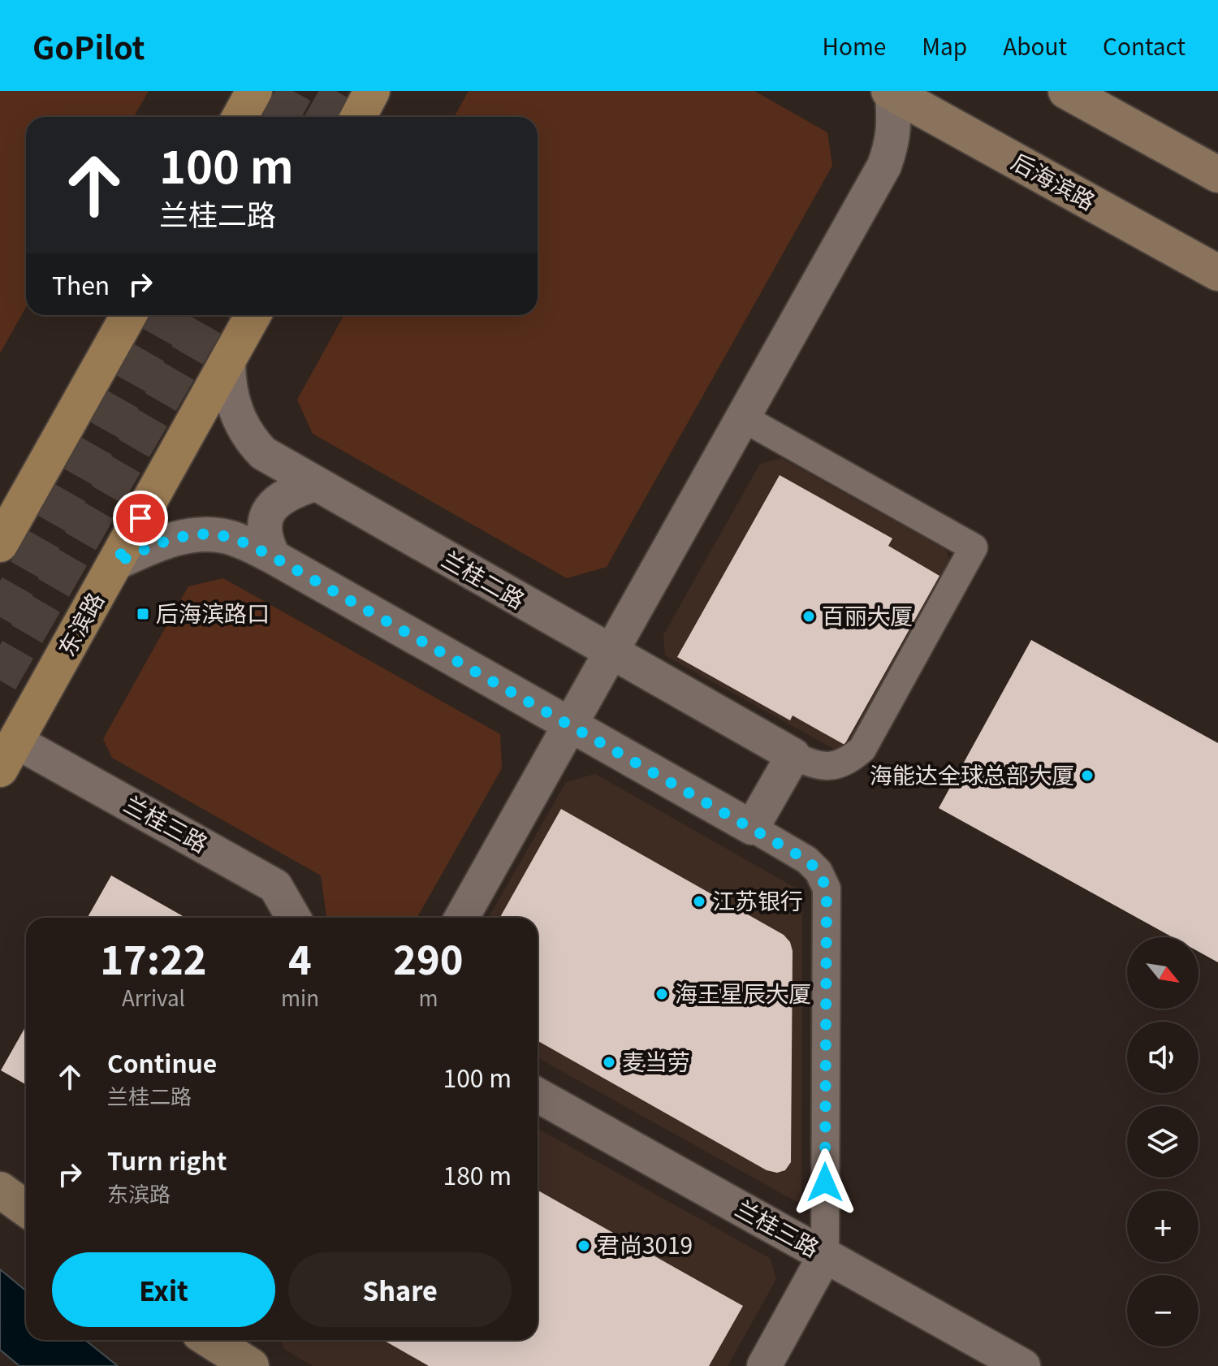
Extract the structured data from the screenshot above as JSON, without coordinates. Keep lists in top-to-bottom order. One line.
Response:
{"streets":{"main road":["后海滨路","东滨路"],"street":["兰桂二路","兰桂三路"]},"crossings":[["兰桂二路","东滨路"],["东滨路","兰桂三路"]],"places":{"transit":["后海滨路口"],"other":["百丽大厦","海能达全球总部大厦","江苏银行","海王星辰大厦","麦当劳","君尚3019"]},"north":"bottom right","page":{"header":"GoPilot","nav":["Home","Map","About","Contact"],"turn":["100 m","兰桂二路"],"then":"Then","eta":["17:22","Arrival","4","min","290","m"],"map_buttons":["+","−"],"list":[{"name":"Continue","note":"兰桂二路","value":"100 m"},{"name":"Turn right","note":"东滨路","value":"180 m"}],"buttons":["Exit","Share"]}}
